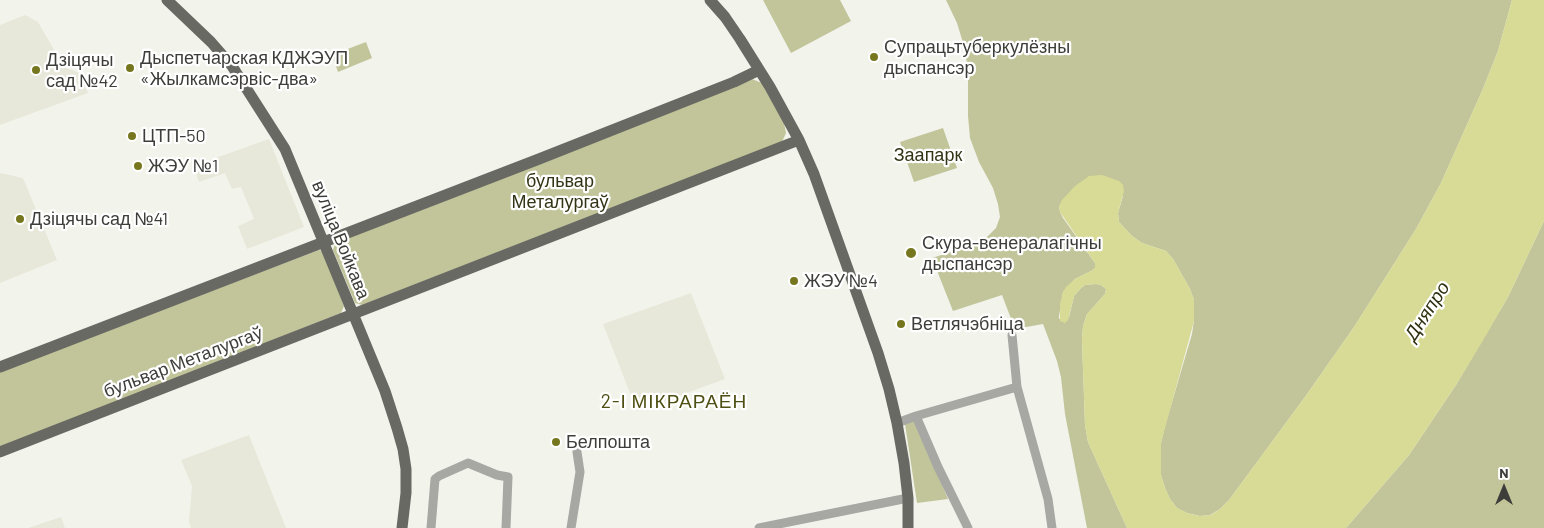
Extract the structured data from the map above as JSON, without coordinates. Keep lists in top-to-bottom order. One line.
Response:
{"streets":{"main road":["вуліца Войкава","бульвар Металургаў"]},"crossings":[["вуліца Войкава","бульвар Металургаў"]],"districts":["2-І МІКРАРАЁН"],"water":["Дняпро"],"parks":["Заапарк","бульвар Металургаў"],"places":["Супрацьтуберкулёзны дыспансэр","Дыспетчарская КДЖЭУП «Жылкамсэрвіс-два»","Дзіцячы сад №42","ЦТП-50","ЖЭУ №1","Дзіцячы сад №41","Скура-венералагічны дыспансэр","ЖЭУ №4","Ветлячэбніца","Белпошта"],"north":"top"}
